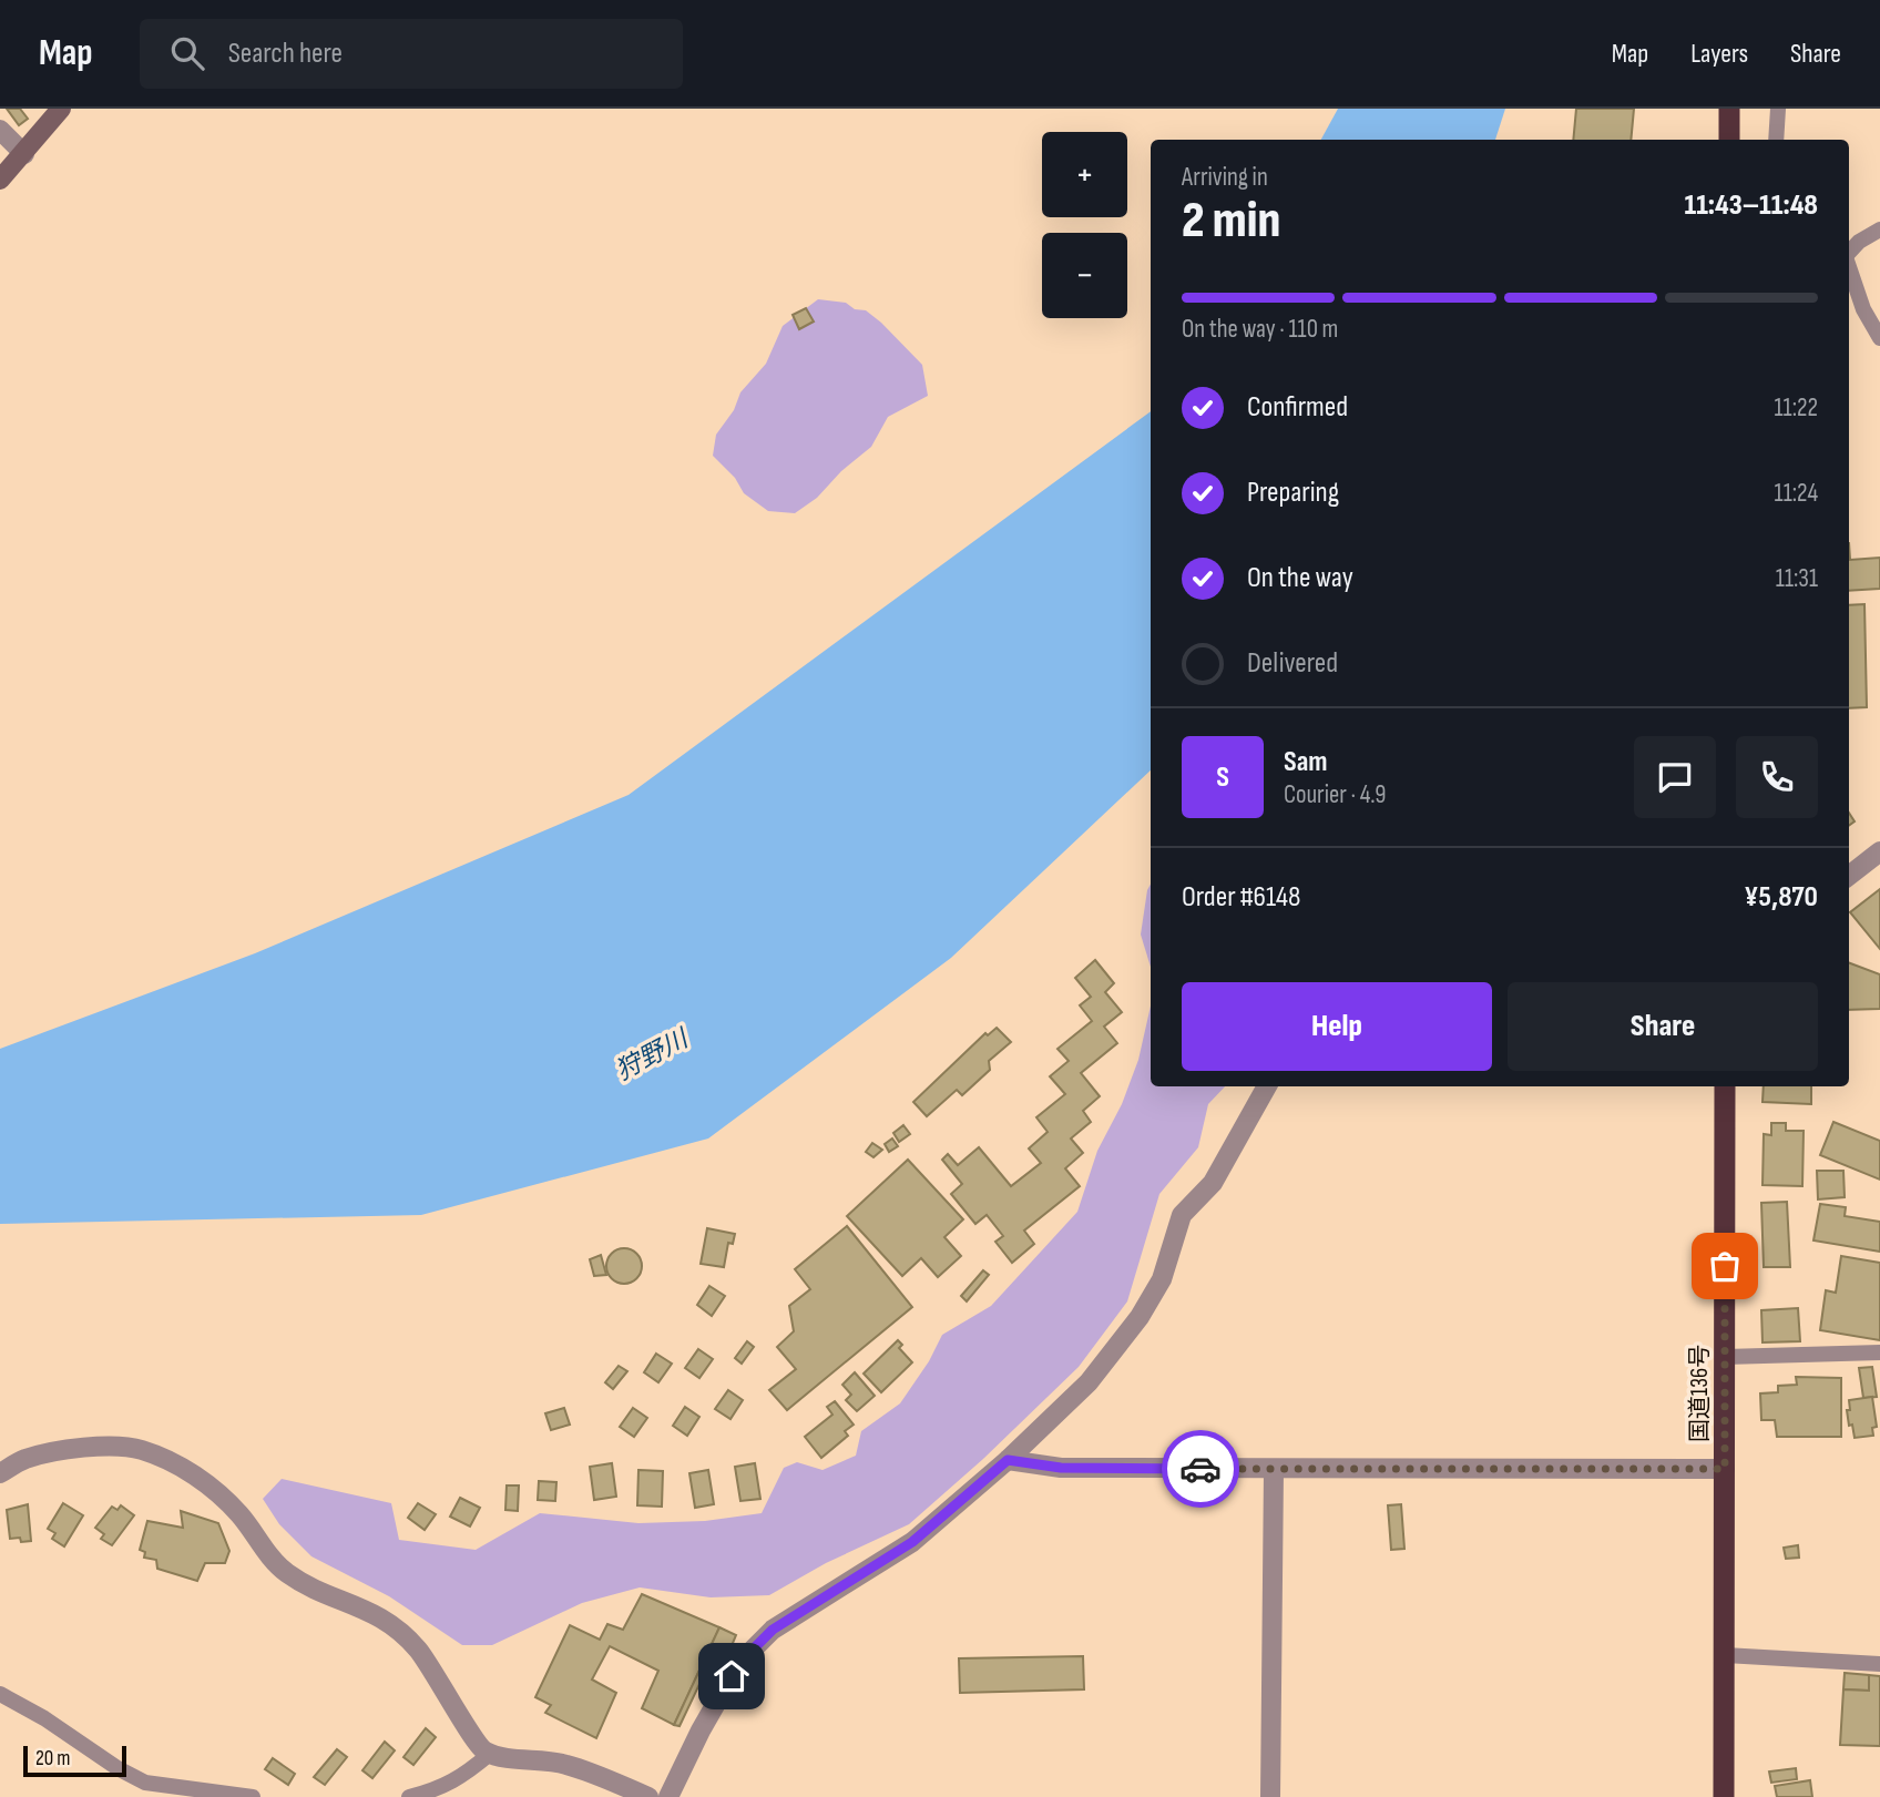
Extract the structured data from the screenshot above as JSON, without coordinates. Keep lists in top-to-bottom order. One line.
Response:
{"streets":{"highway":["国道136号"]},"water":["狩野川"],"scale_bar":"20 m","page":{"header":"Map","search":"Search here","nav":["Map","Layers","Share"],"map_buttons":["+","−"],"heading":["2 min","Arriving in","11:43–11:48"],"panel":["Sam","Courier · 4.9","Order #6148","¥5,870"],"bar":"On the way · 110 m","list":[["Confirmed","11:22"],["Preparing","11:24"],["On the way","11:31"],"Delivered"],"round":"S","buttons":["Help","Share"],"scale":"20 m"}}
